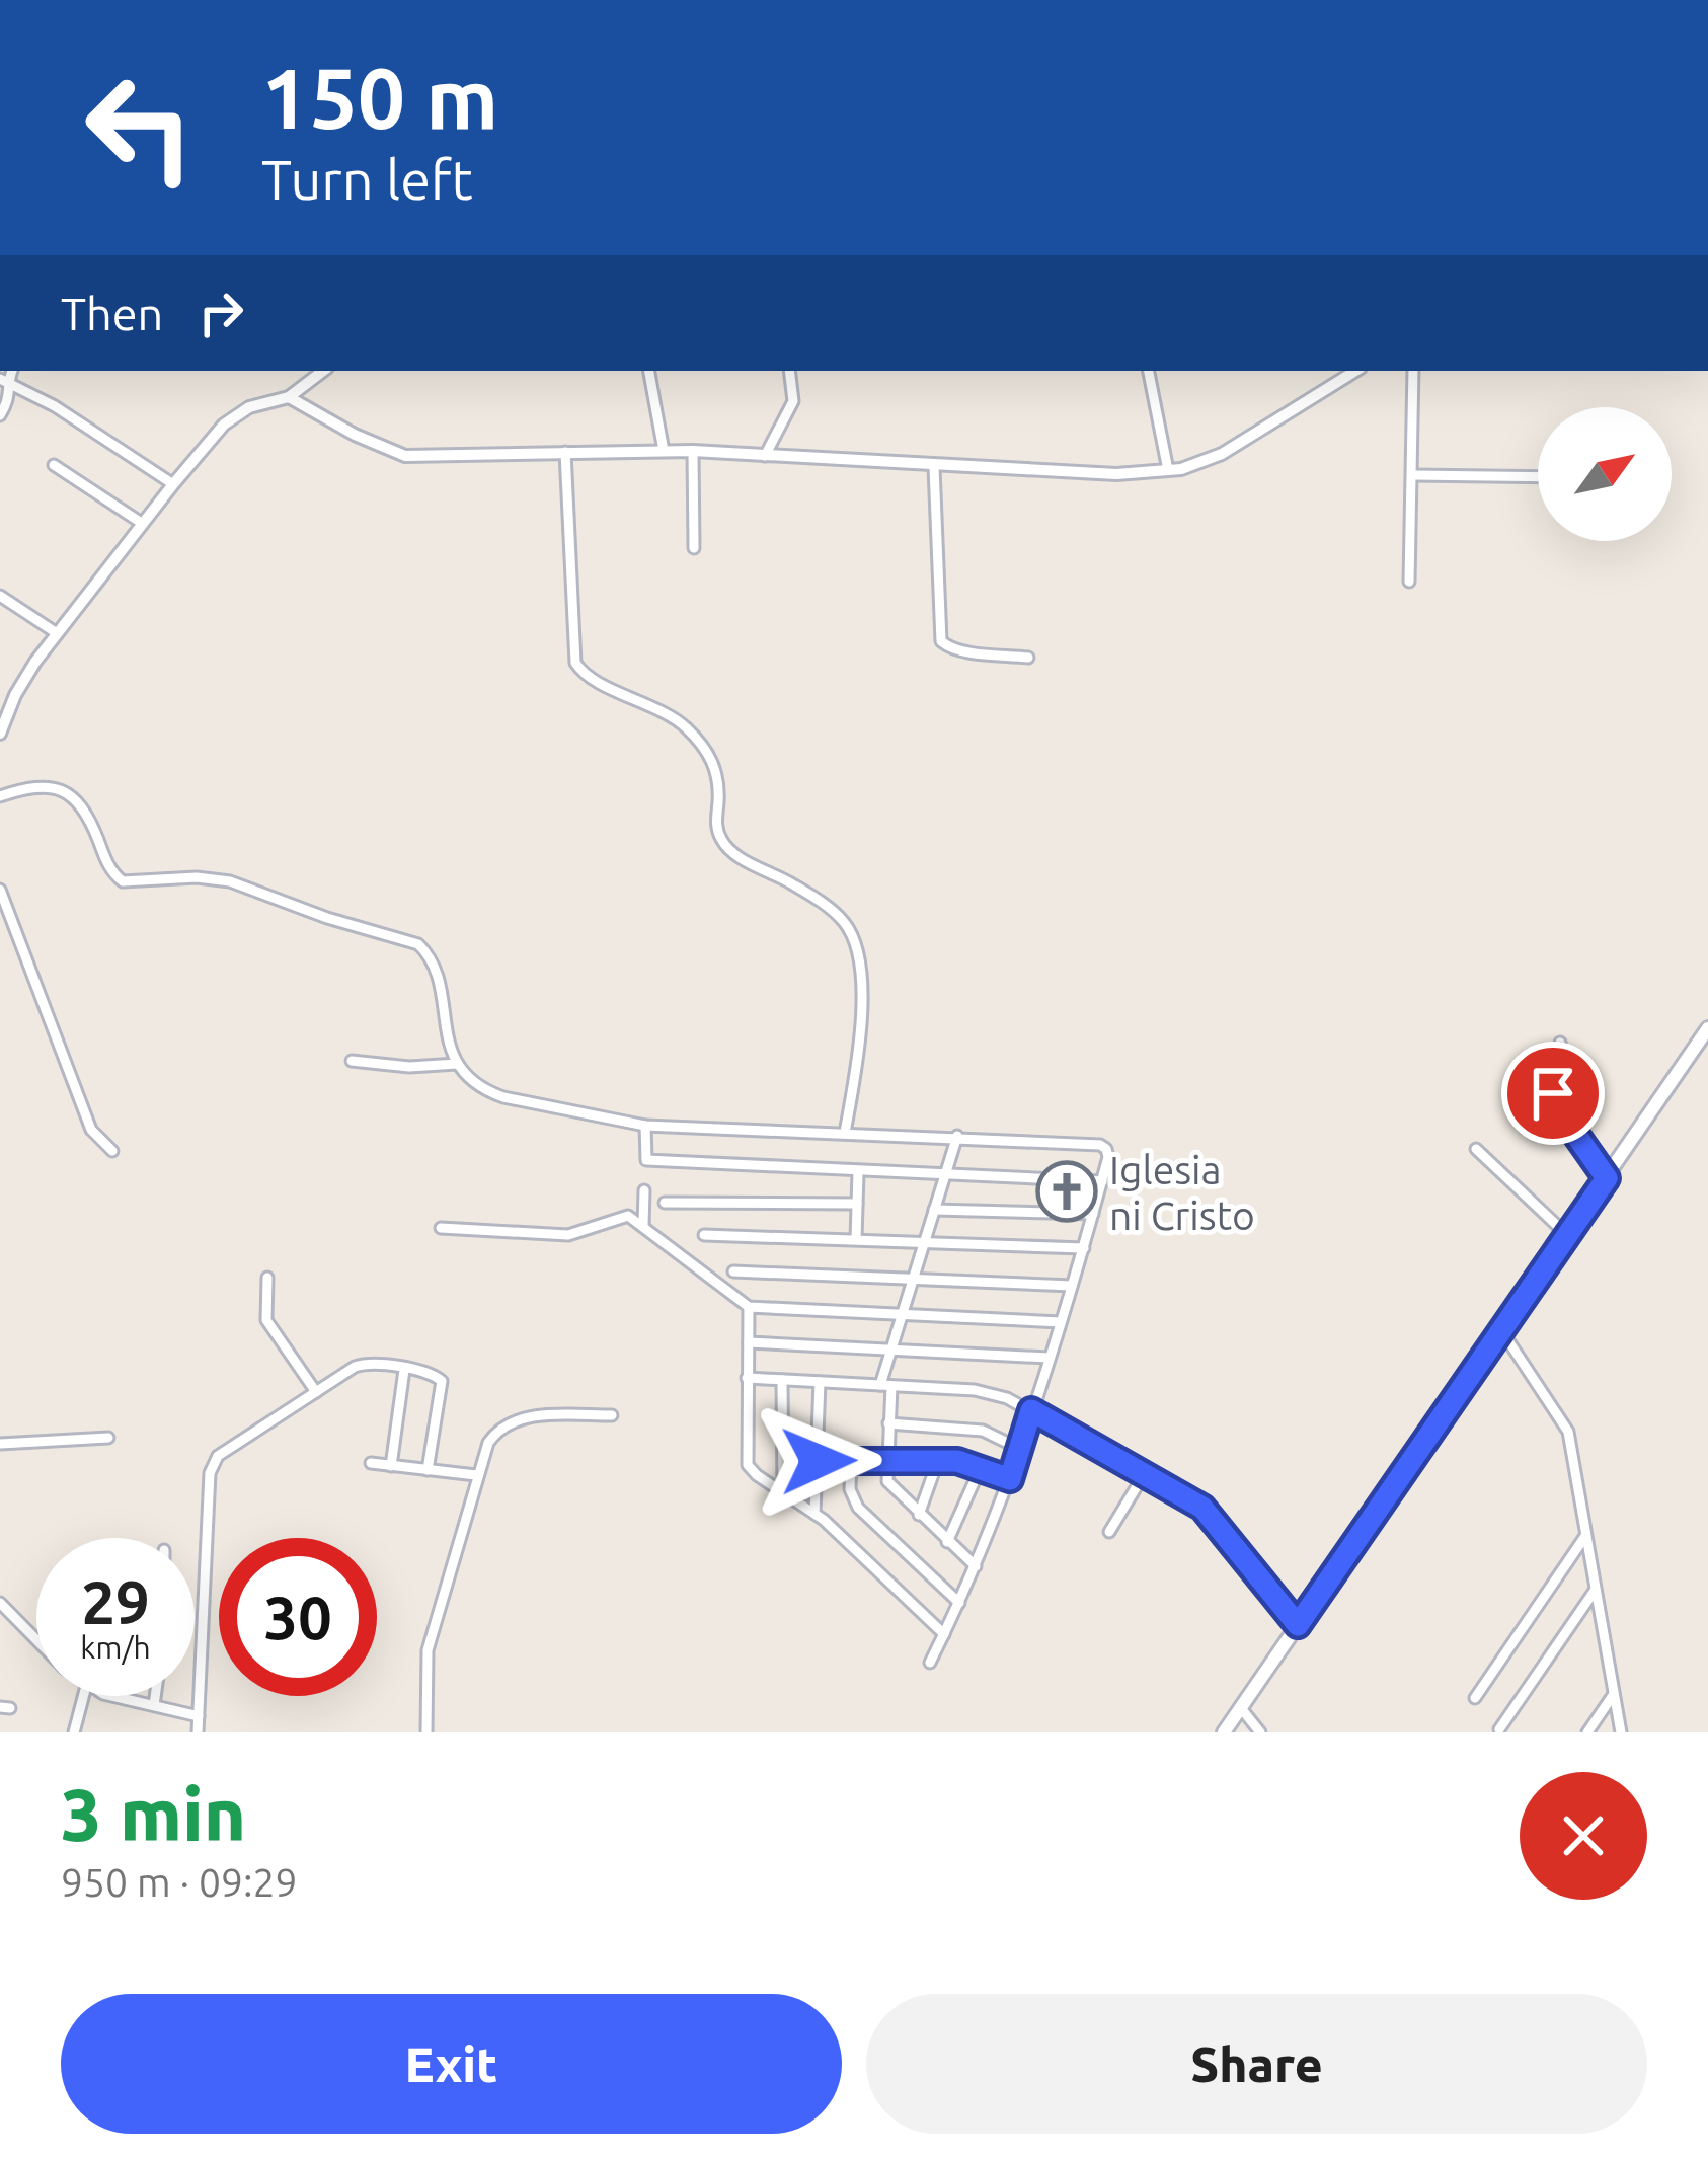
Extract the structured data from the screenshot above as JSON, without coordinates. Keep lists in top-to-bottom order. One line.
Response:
{"places":{"church":["Iglesia ni Cristo"]},"north":"top right","page":{"turn":["150 m","Turn left"],"then":"Then","speed":"29 km/h","limit":"30","heading":["3 min","950 m · 09:29"],"buttons":["Exit","Share"]}}
